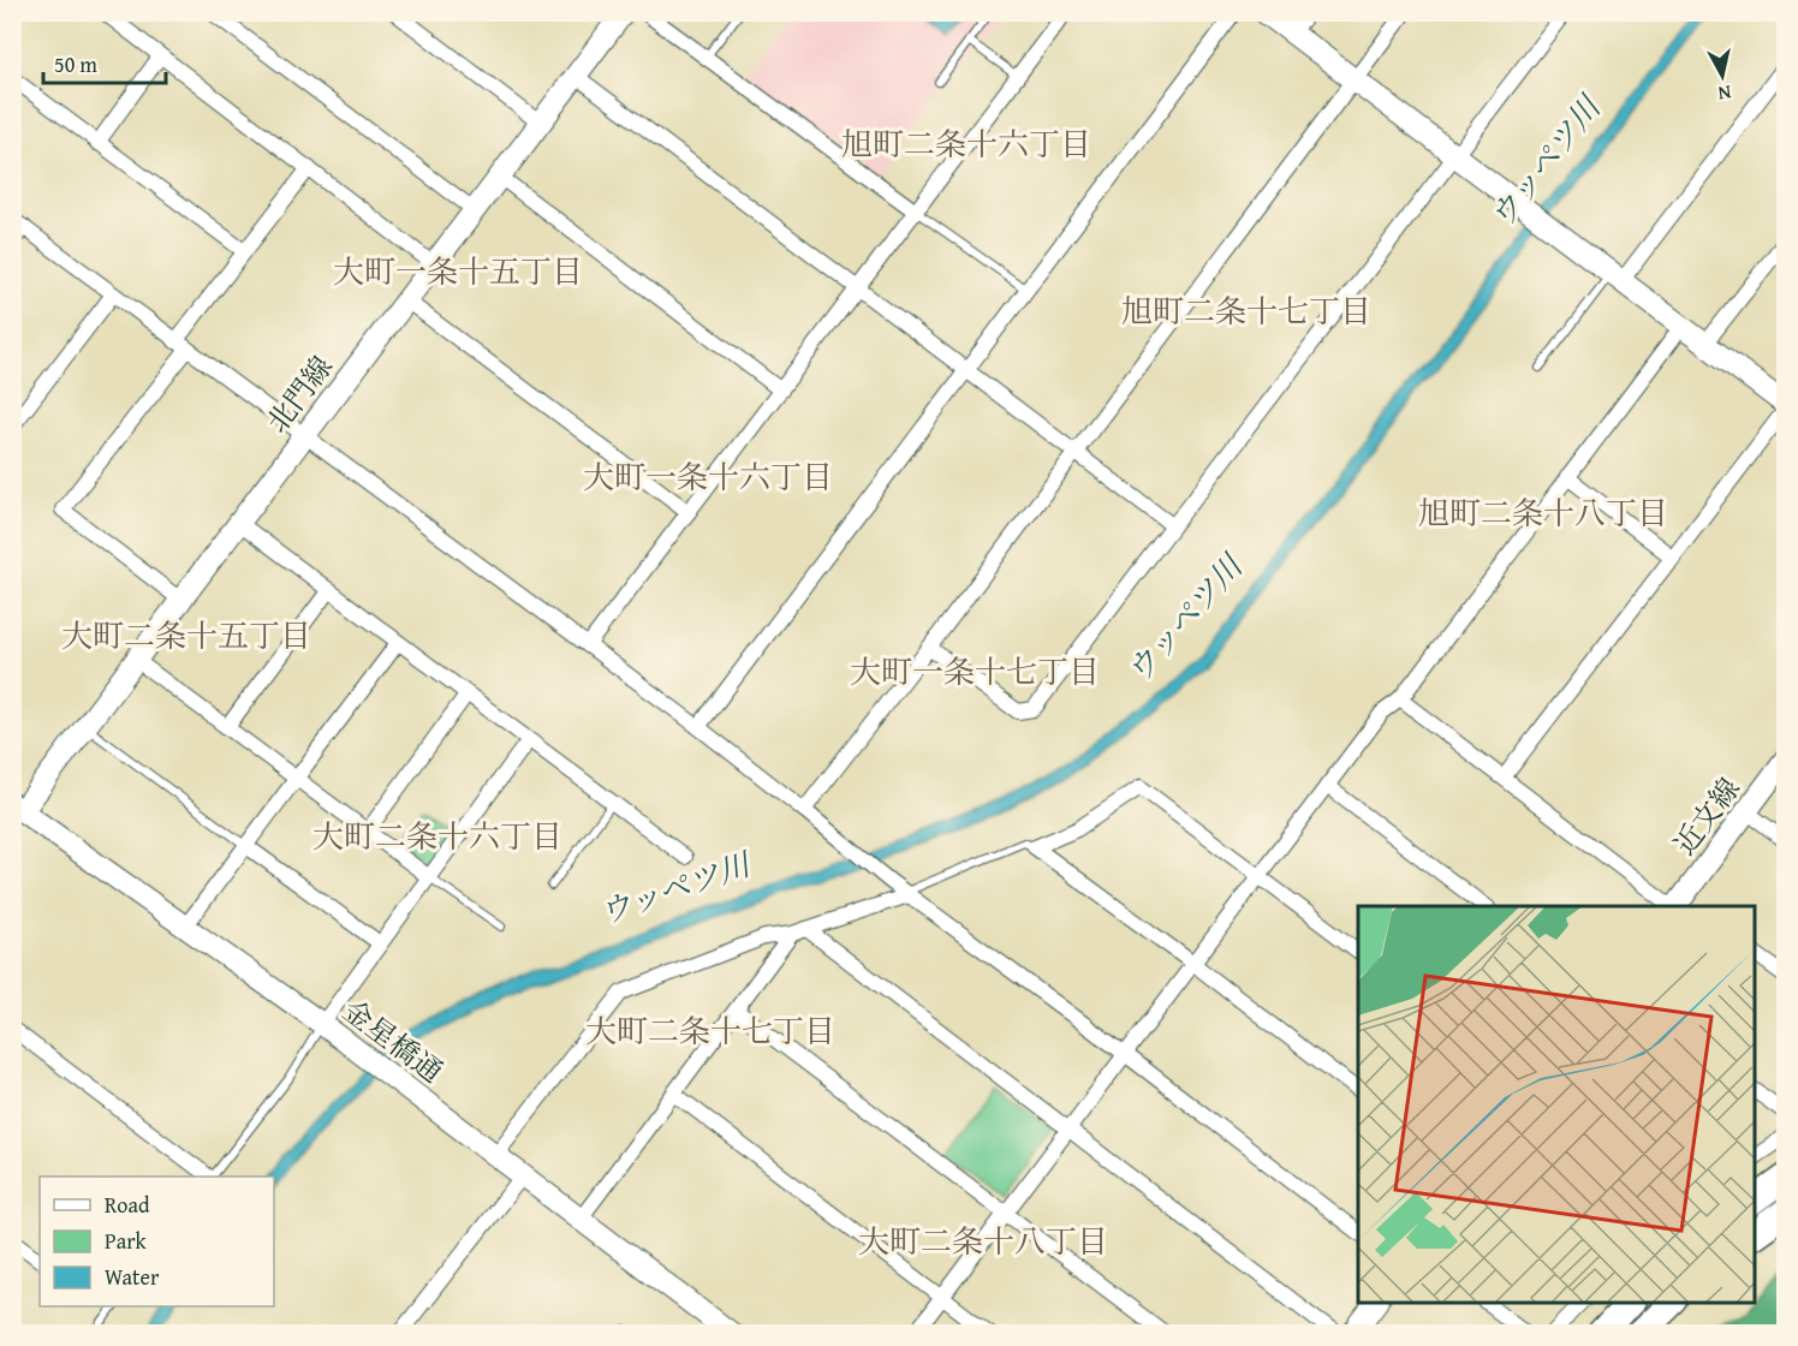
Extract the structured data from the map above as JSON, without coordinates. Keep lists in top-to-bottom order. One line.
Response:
{"streets":{"street":["北門線","近文線","金星橋通"]},"crossings":[["北門線","金星橋通"]],"districts":["旭町二条十六丁目","大町一条十五丁目","旭町二条十七丁目","大町一条十六丁目","旭町二条十八丁目","大町二条十五丁目","大町一条十七丁目","大町二条十六丁目","大町二条十七丁目","大町二条十八丁目"],"water":["ウッペツ川"],"legend":["Road","Park","Water"],"scale_bar":"50 m","north":"bottom"}
